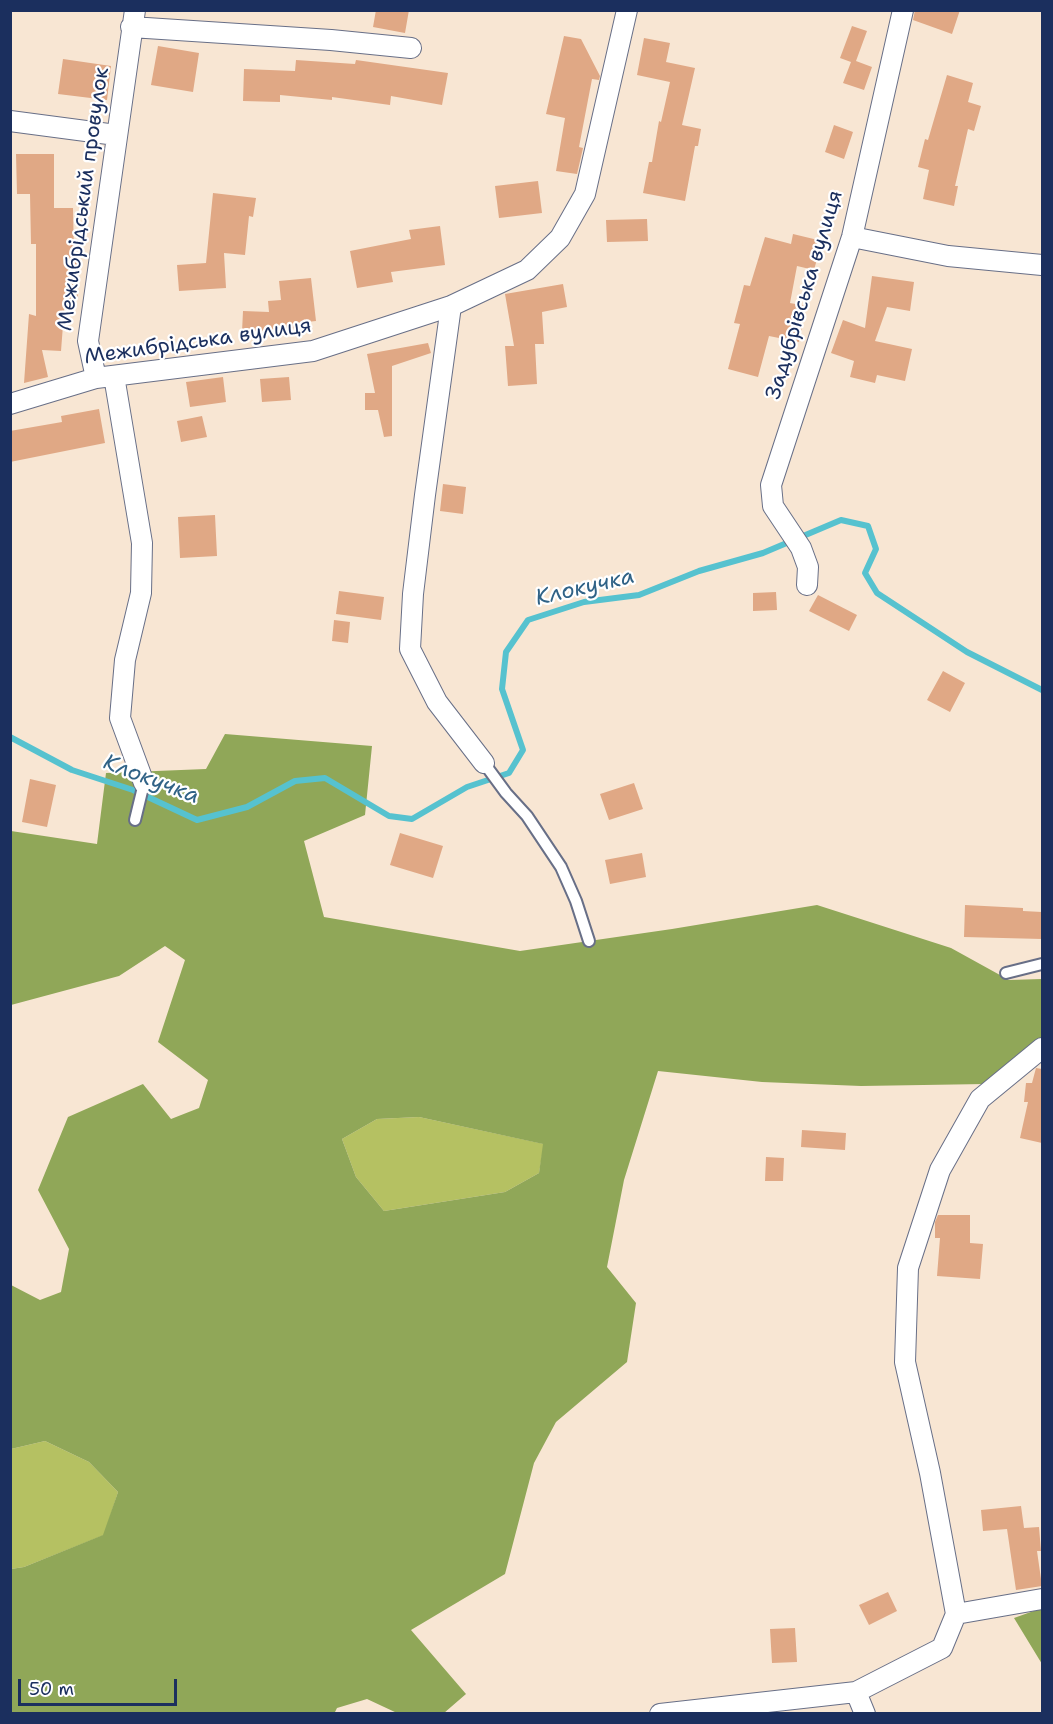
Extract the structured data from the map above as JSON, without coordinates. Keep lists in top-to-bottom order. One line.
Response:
{"streets":{"street":["Межибрідський провулок","Задубрівська вулиця","Межибрідська вулиця"]},"crossings":[["Межибрідський провулок","Межибрідська вулиця"]],"water":["Клокучка"],"scale_bar":"50 m"}
